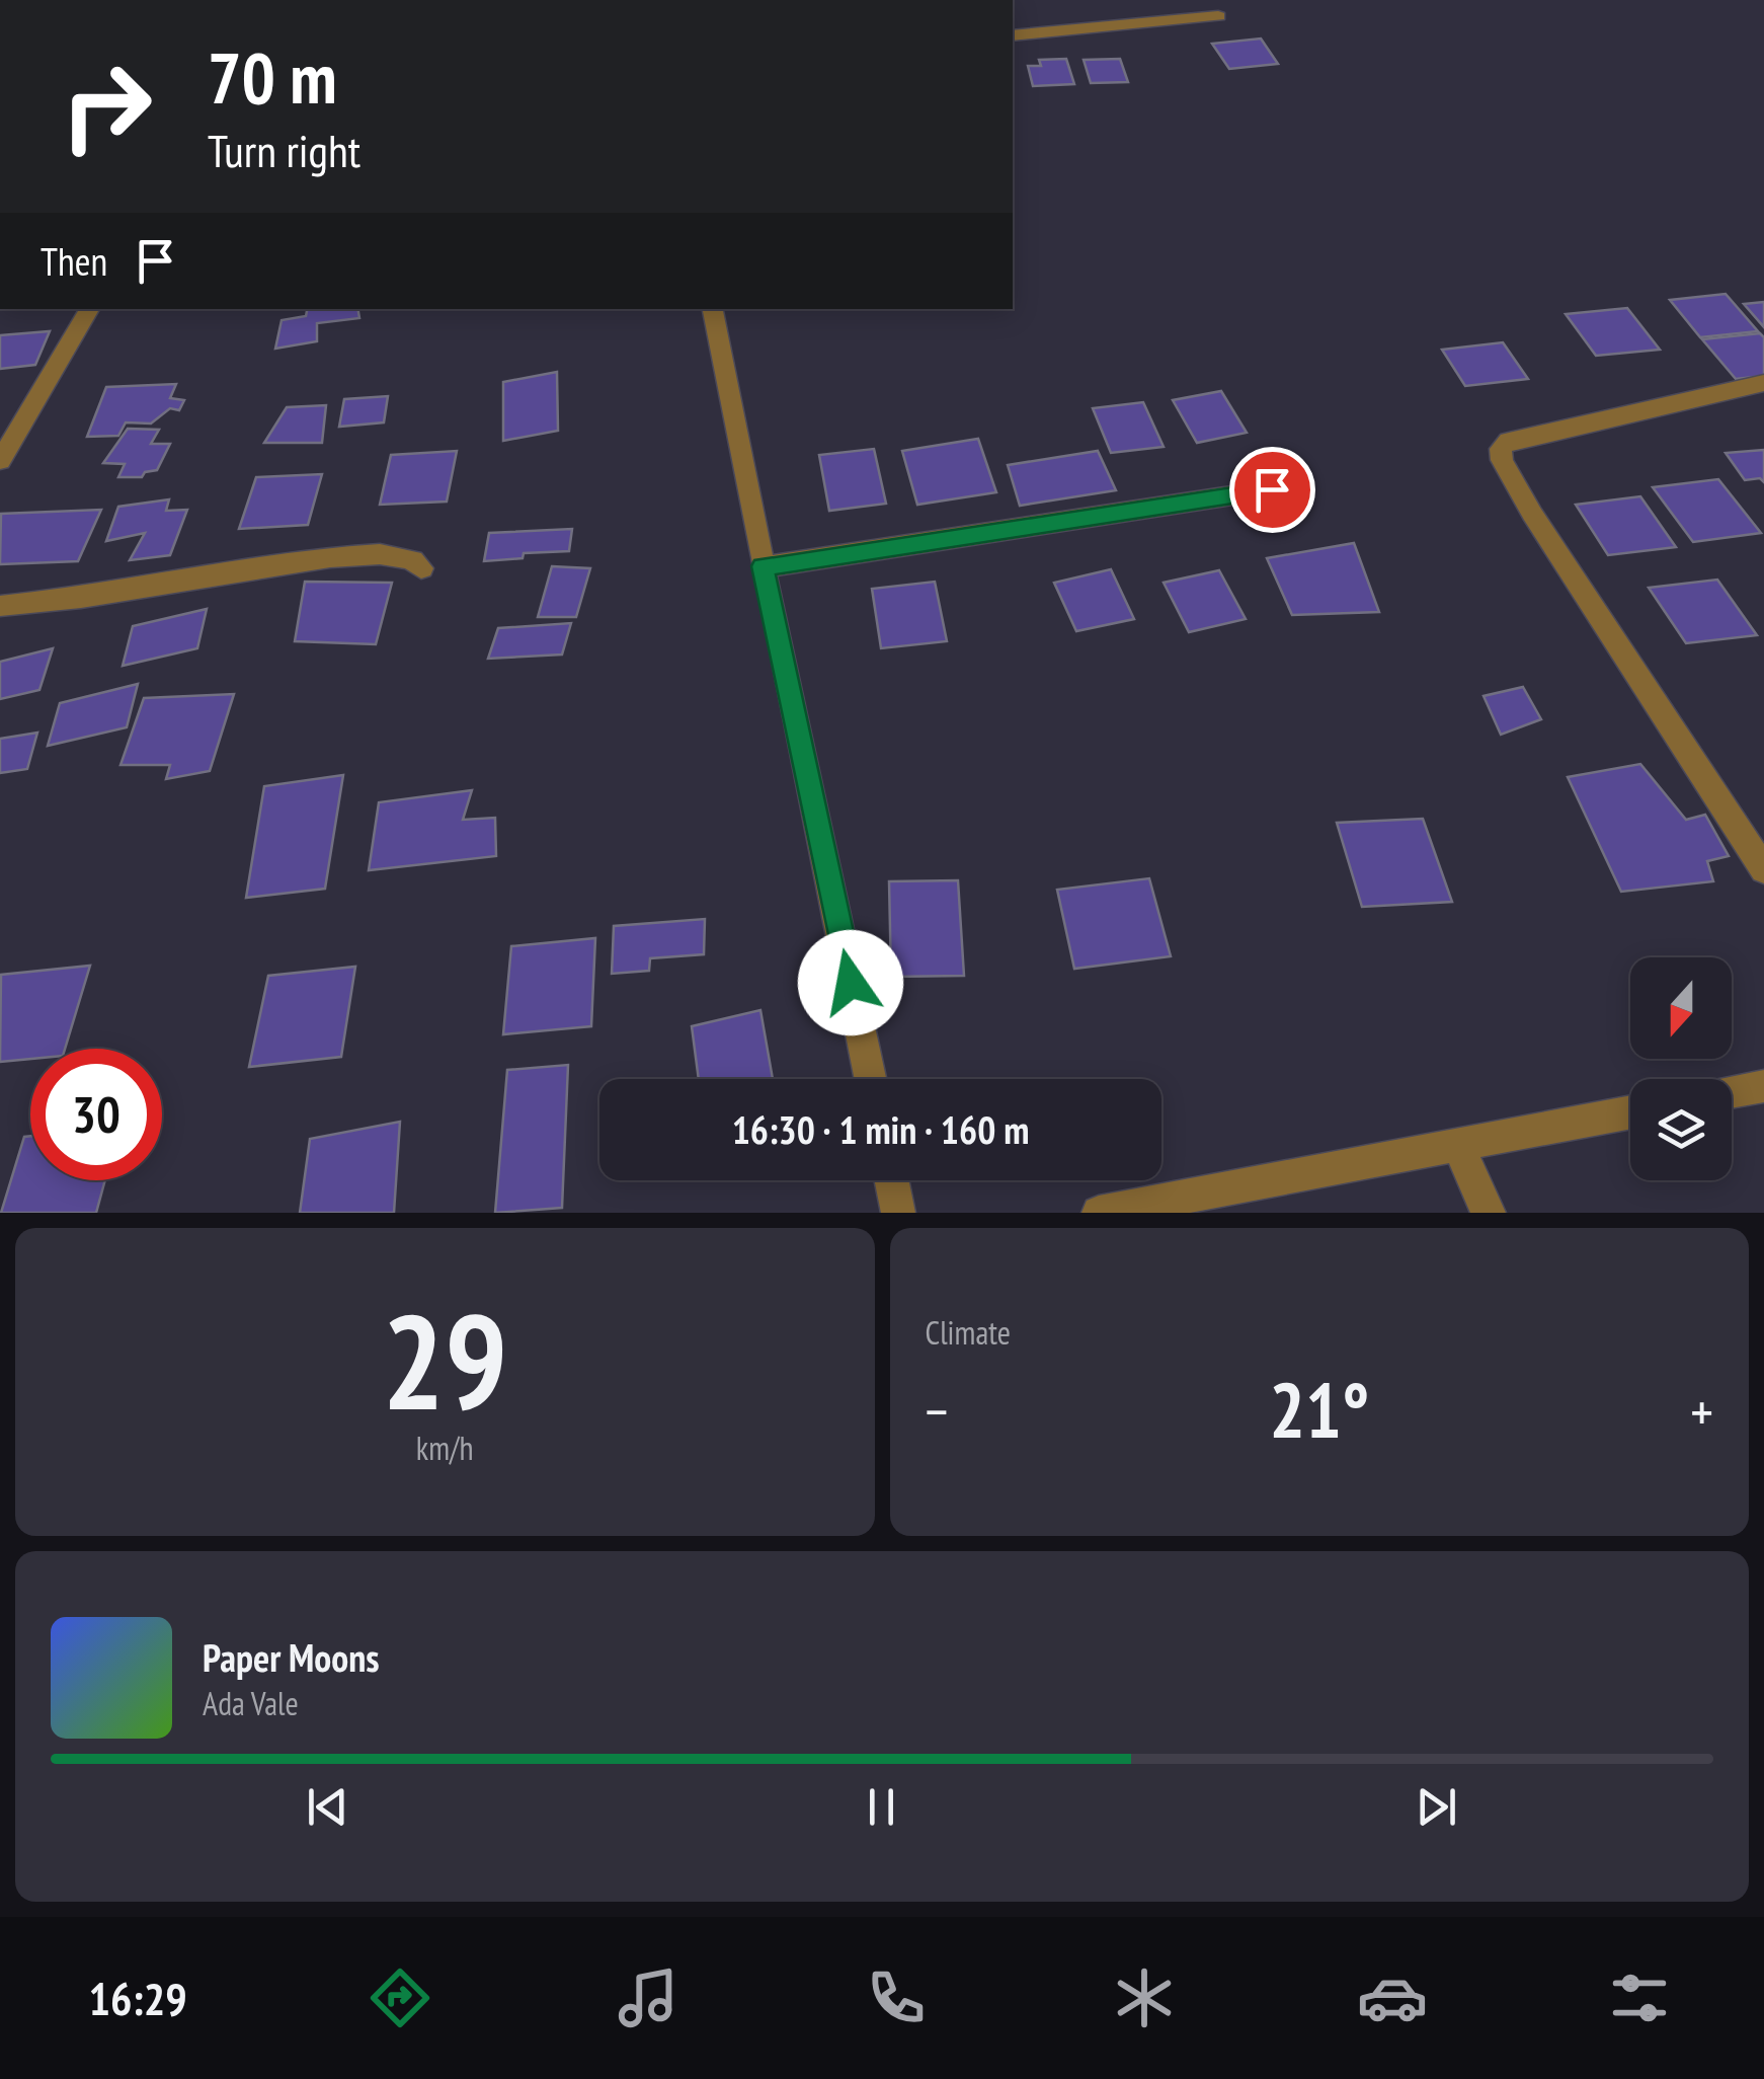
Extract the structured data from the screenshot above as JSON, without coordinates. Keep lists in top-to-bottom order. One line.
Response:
{"north":"bottom","page":{"turn":["70 m","Turn right"],"then":"Then","limit":"30","trip":"16:30 · 1 min · 160 m","tile":[["29","km/h"],"Climate"],"heat":["−","21°","+"],"song":["Paper Moons","Ada Vale"],"tabs":"16:29"}}
